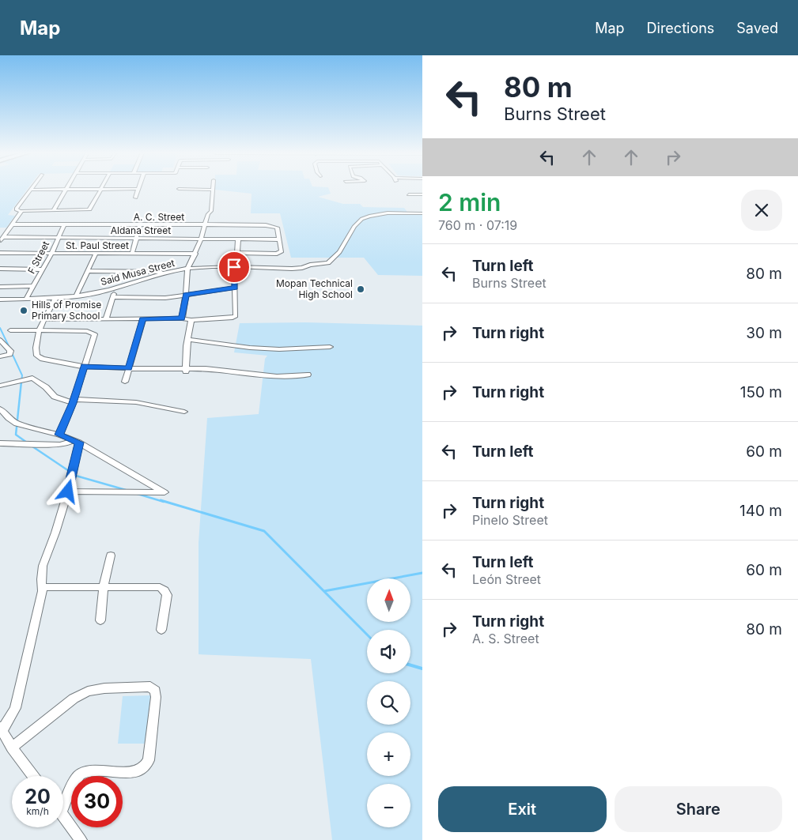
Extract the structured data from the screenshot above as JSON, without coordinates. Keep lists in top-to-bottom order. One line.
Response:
{"streets":{"street":["A. C. Street","Aldana Street","St. Paul Street","F Street","Said Musa Street"]},"crossings":[["A. C. Street","Aldana Street"],["A. C. Street","F Street"],["Aldana Street","F Street"],["St. Paul Street","F Street"],["F Street","Said Musa Street"]],"places":["Mopan Technical High School","Hills of Promise Primary School"],"north":"top","page":{"header":"Map","nav":["Map","Directions","Saved"],"turn":["80 m","Burns Street"],"heading":["2 min","760 m · 07:19"],"list":[{"name":"Turn left","note":"Burns Street","value":"80 m"},{"name":"Turn right","value":"30 m"},{"name":"Turn right","value":"150 m"},{"name":"Turn left","value":"60 m"},{"name":"Turn right","note":"Pinelo Street","value":"140 m"},{"name":"Turn left","note":"León Street","value":"60 m"},{"name":"Turn right","note":"A. S. Street","value":"80 m"}],"map_buttons":["+","−"],"speed":"20 km/h","limit":"30","buttons":["Exit","Share"]}}
